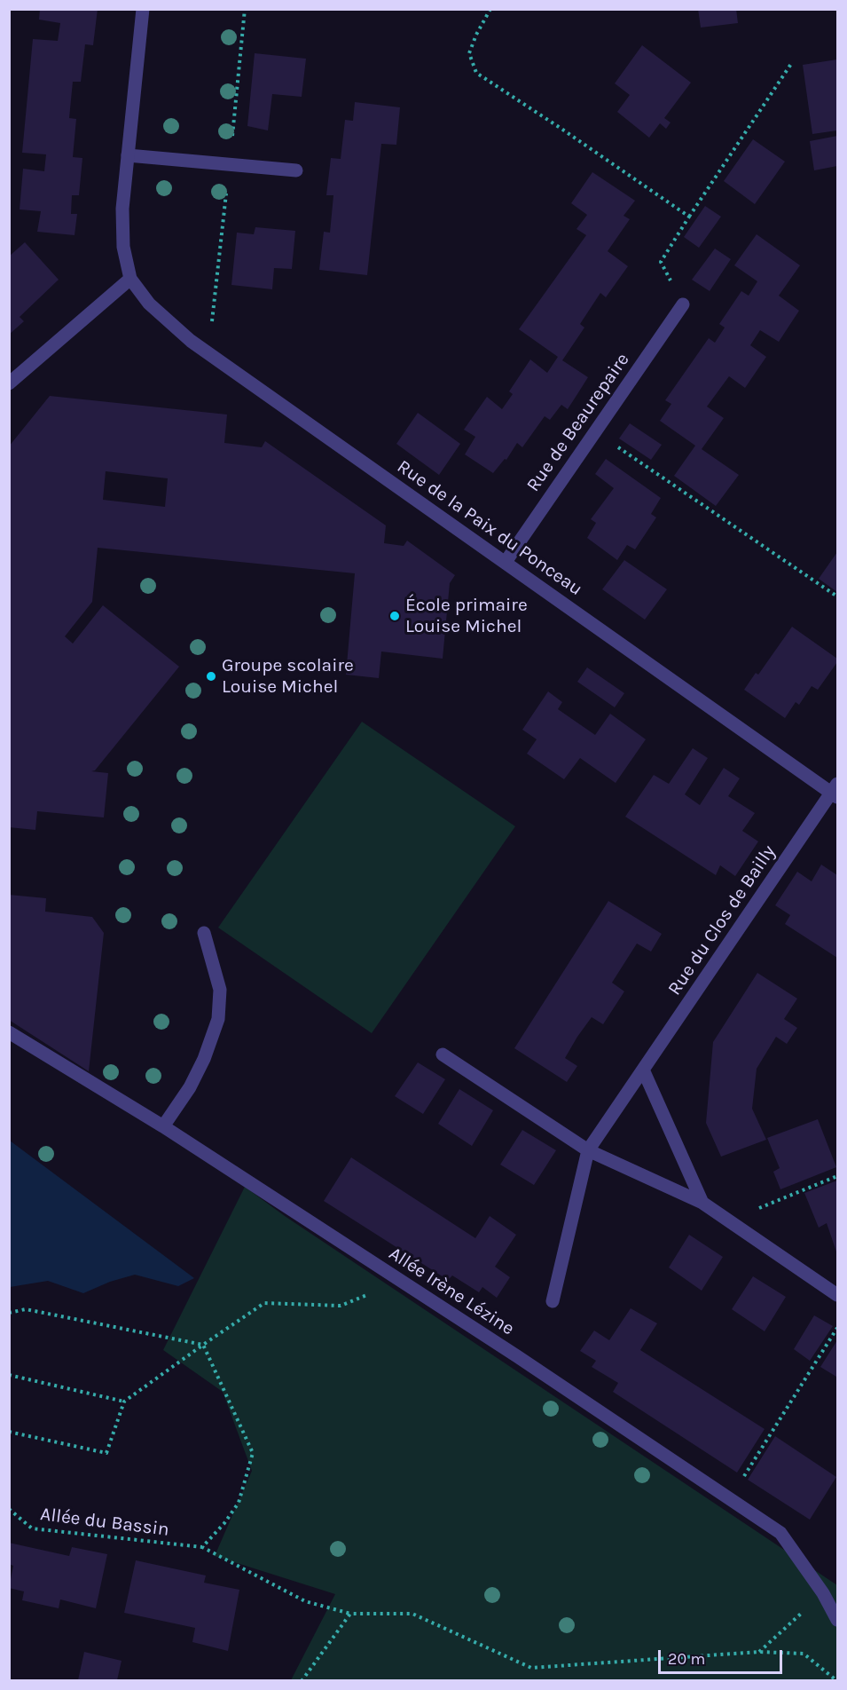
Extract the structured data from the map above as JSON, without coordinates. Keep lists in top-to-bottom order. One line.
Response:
{"streets":{"street":["Rue de Beaurepaire","Rue de la Paix du Ponceau","Rue du Clos de Bailly","Allée Irène Lézine"],"path":["Allée du Bassin"]},"crossings":[["Rue de Beaurepaire","Rue de la Paix du Ponceau"],["Rue de la Paix du Ponceau","Rue du Clos de Bailly"]],"places":["École primaire Louise Michel","Groupe scolaire Louise Michel"],"scale_bar":"20 m"}
